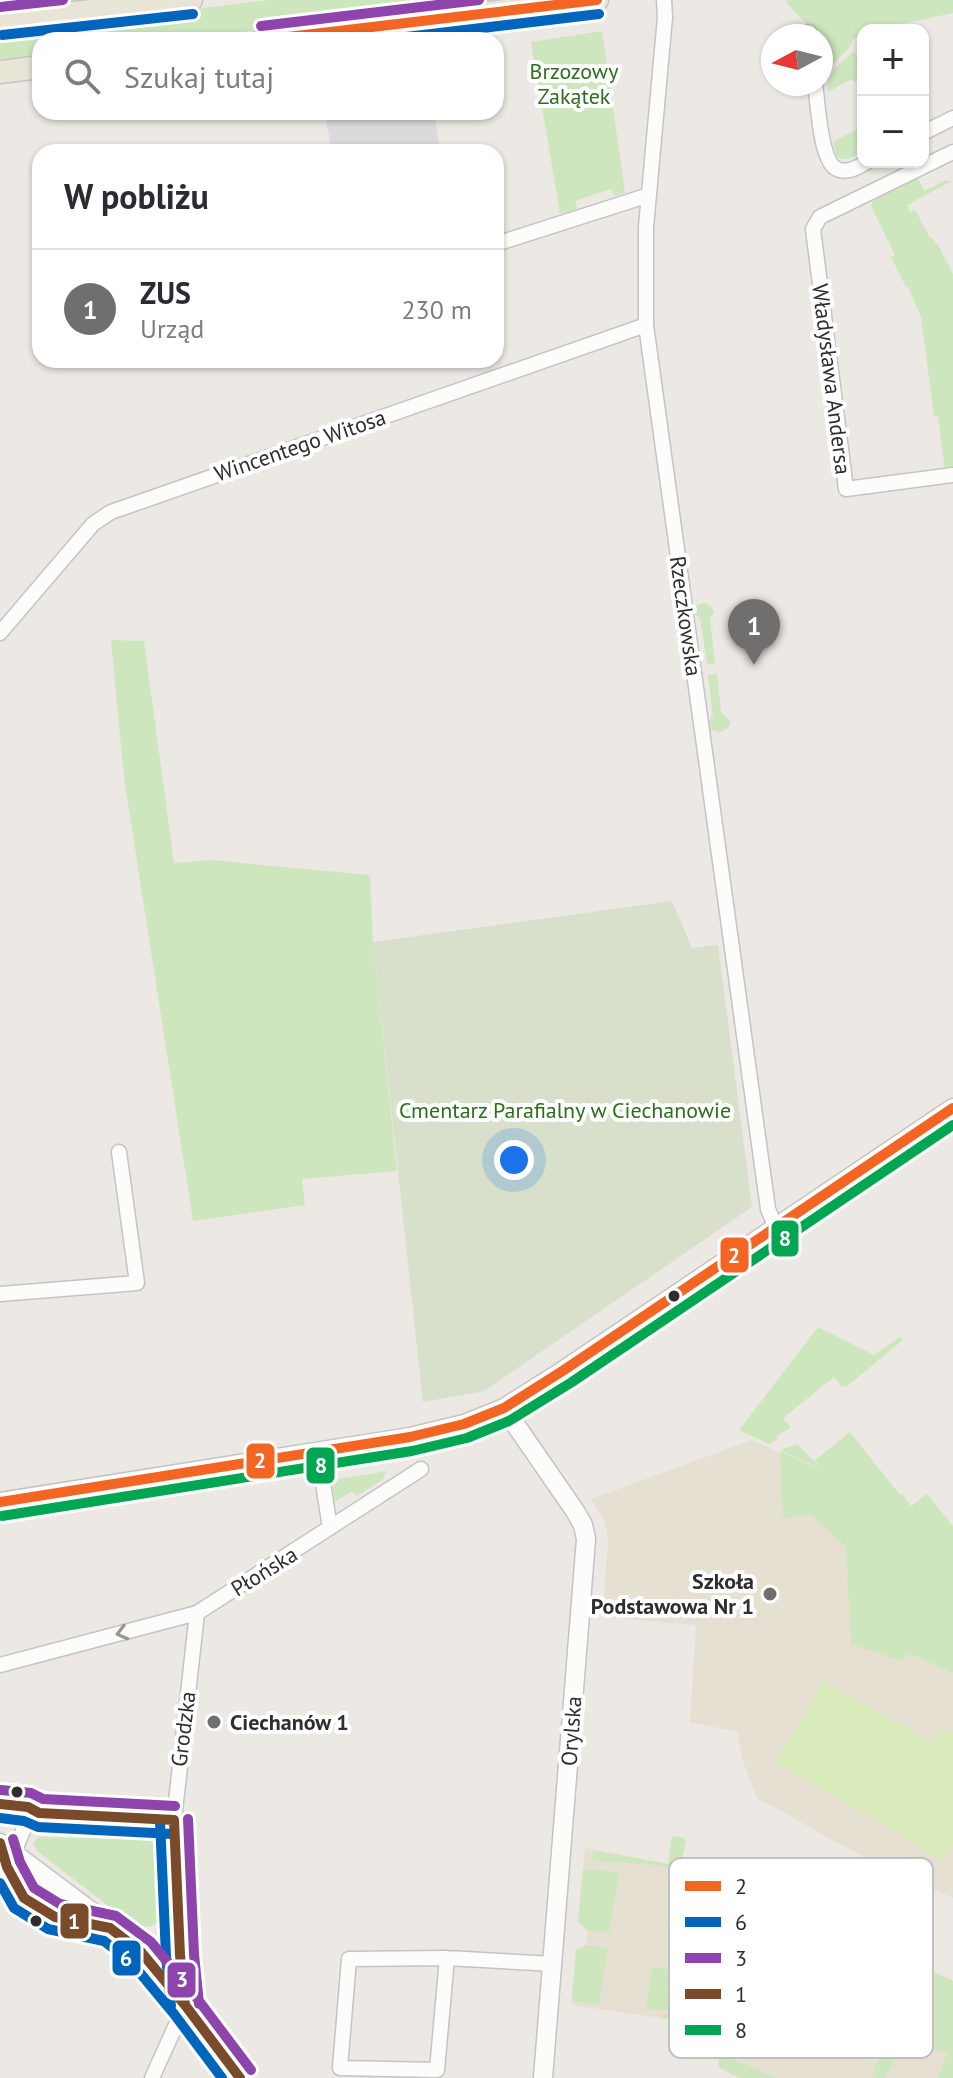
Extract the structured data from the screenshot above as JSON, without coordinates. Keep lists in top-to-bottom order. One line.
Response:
{"streets":{"street":["Władysława Andersa","Wincentego Witosa","Rzeczkowska","Płońska","Grodzka","Orylska"]},"crossings":[["Wincentego Witosa","Rzeczkowska"],["Płońska","Grodzka"]],"one_way":["Płońska"],"parks":["Brzozowy Zakątek","Cmentarz Parafialny w Ciechanowie"],"places":["Szkoła Podstawowa Nr 1","Ciechanów 1"],"lines":["transit line 2","transit line 3","transit line 6","transit line 8","transit line 1"],"legend":["2","6","3","1","8"],"north":"left","page":{"map_buttons":["+","−"],"search":"Szukaj tutaj","heading":"W pobliżu","list":[{"mark":"1","name":"ZUS","note":"Urząd","value":"230 m"}],"pins":"1"}}
